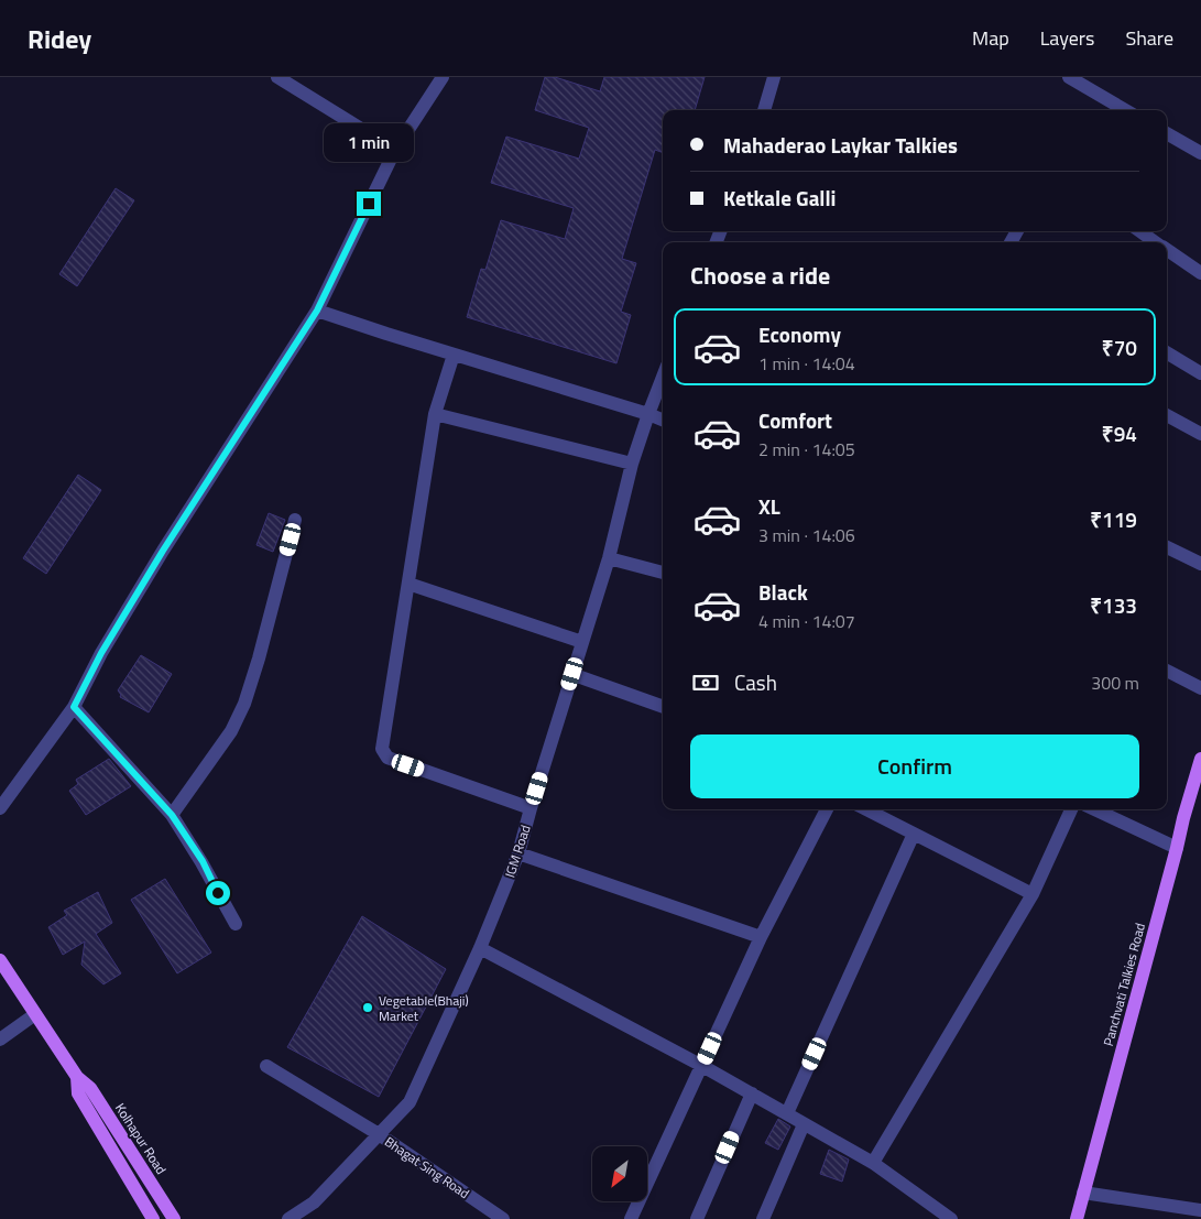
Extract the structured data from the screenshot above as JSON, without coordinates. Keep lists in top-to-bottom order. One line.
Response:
{"streets":{"main road":["Panchvati Talkies Road","Kolhapur Road"],"street":["IGM Road","Bhagat Sing Road"]},"crossings":[["IGM Road","Bhagat Sing Road"]],"places":["Vegetable(Bhaji) Market"],"north":"bottom left","page":{"header":"Ridey","nav":["Map","Layers","Share"],"banner":["Mahaderao Laykar Talkies","Ketkale Galli"],"bubble":"1 min","heading":"Choose a ride","list":[{"name":"Economy","note":"1 min · 14:04","value":"₹70"},{"name":"Comfort","note":"2 min · 14:05","value":"₹94"},{"name":"XL","note":"3 min · 14:06","value":"₹119"},{"name":"Black","note":"4 min · 14:07","value":"₹133"}],"pay":["Cash","300 m"],"buttons":"Confirm"}}
